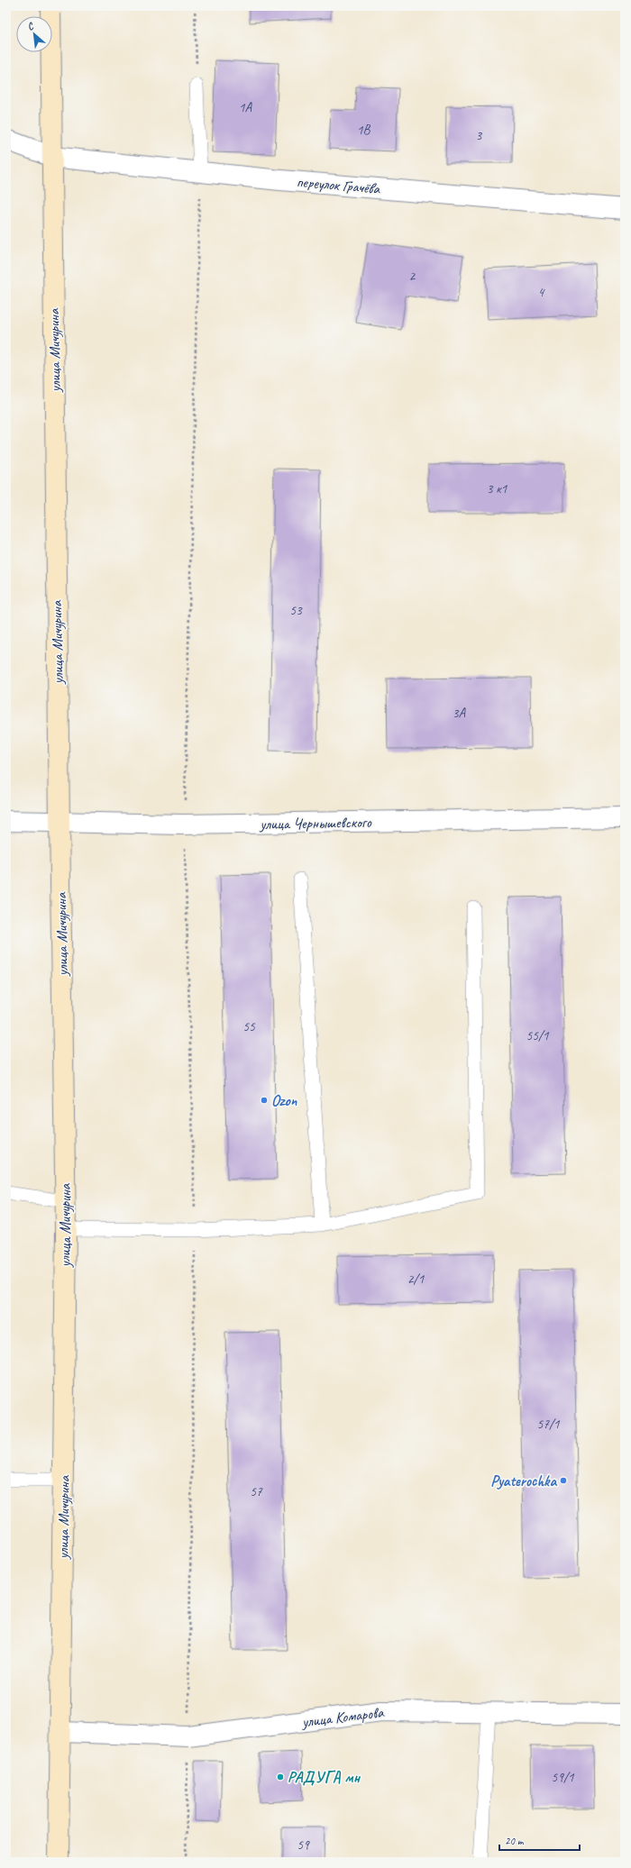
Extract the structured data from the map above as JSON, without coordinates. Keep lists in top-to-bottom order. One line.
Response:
{"streets":{"main road":["улица Мичурина"],"street":["переулок Грачёва","улица Чернышевского","улица Комарова"]},"crossings":[["переулок Грачёва","улица Мичурина"],["улица Мичурина","улица Чернышевского"],["улица Мичурина","улица Комарова"]],"places":["Ozon","Pyaterochka","РАДУГА мн"],"house_numbers":["1А","1В","3","2","4","3 к1","53","3А","55","55/1","2/1","57/1","57","59/1","59"],"scale_bar":"20 m","north":"top left"}
